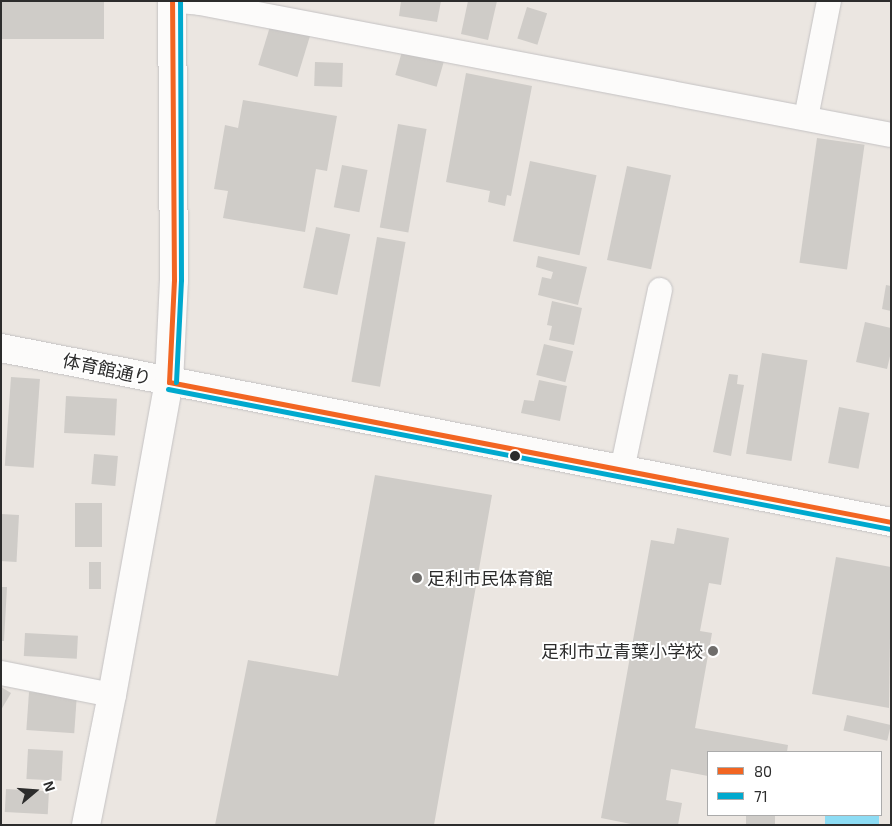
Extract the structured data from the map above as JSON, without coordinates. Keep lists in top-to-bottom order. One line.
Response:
{"streets":{"street":["体育館通り"]},"places":["足利市民体育館","足利市立青葉小学校"],"lines":["transit line 80","transit line 71"],"legend":["80","71"],"north":"right"}
